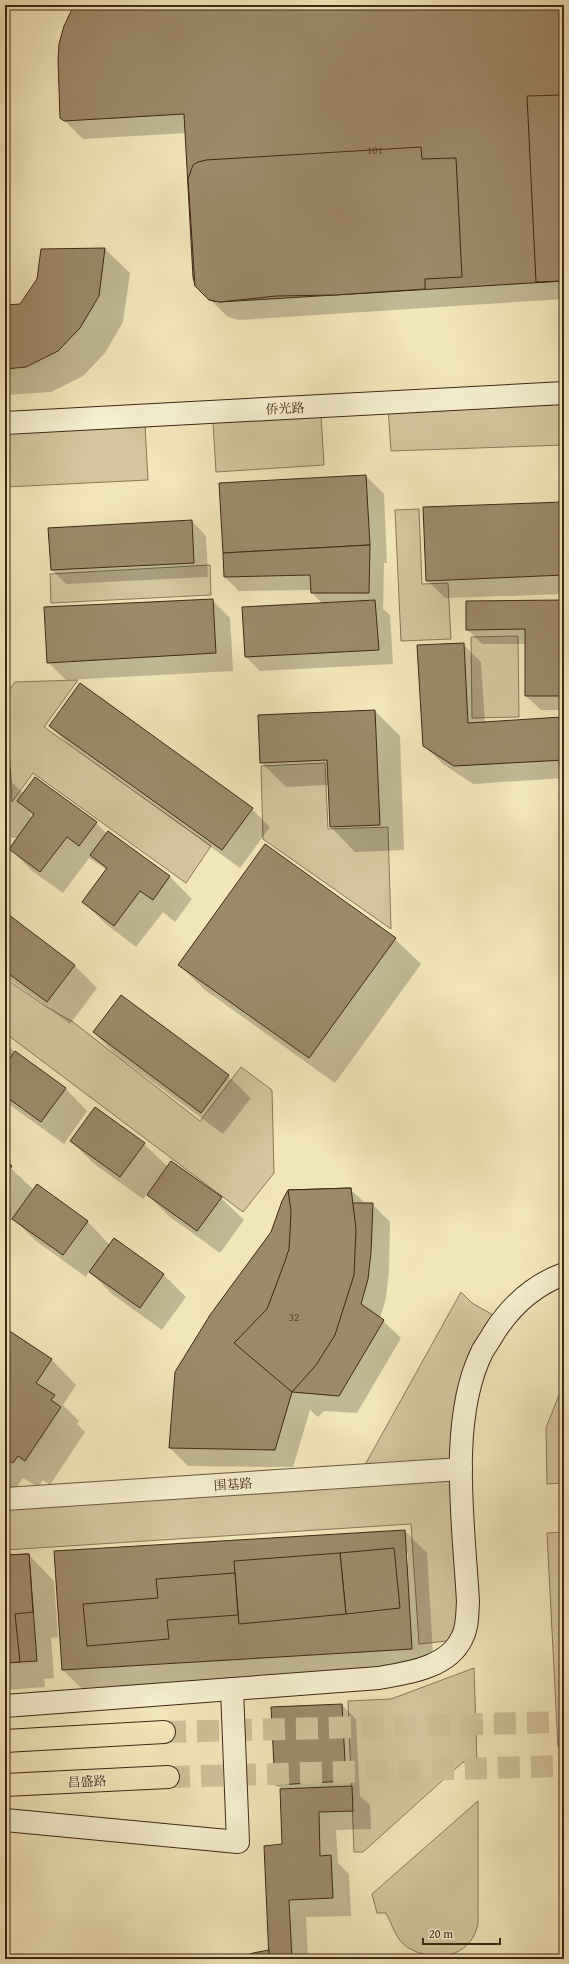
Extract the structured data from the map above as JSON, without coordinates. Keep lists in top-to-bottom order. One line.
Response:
{"streets":{"main road":["昌盛路"],"street":["侨光路","围基路"]},"house_numbers":["101","32"],"scale_bar":"20 m"}
